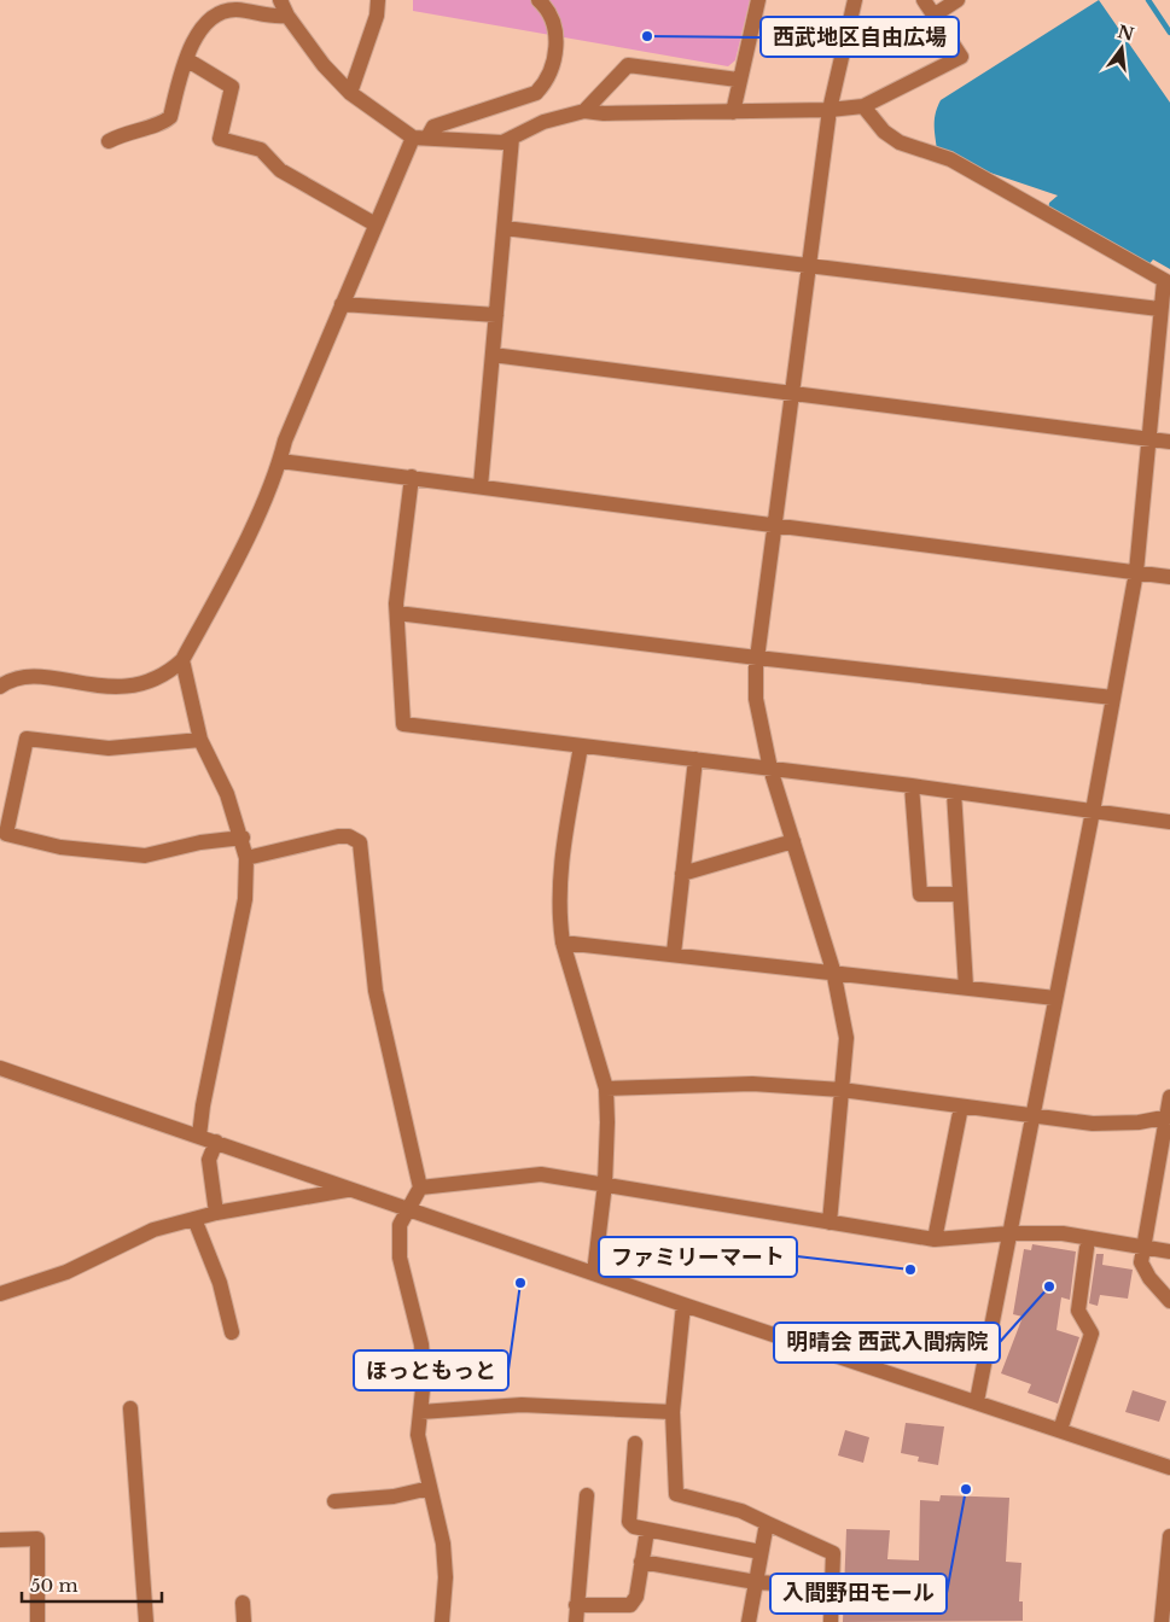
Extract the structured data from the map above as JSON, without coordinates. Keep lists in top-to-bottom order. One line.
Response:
{"places":["西武地区自由広場","ファミリーマート","ほっともっと","明晴会 西武入間病院","入間野田モール"],"scale_bar":"50 m","north":"top"}
